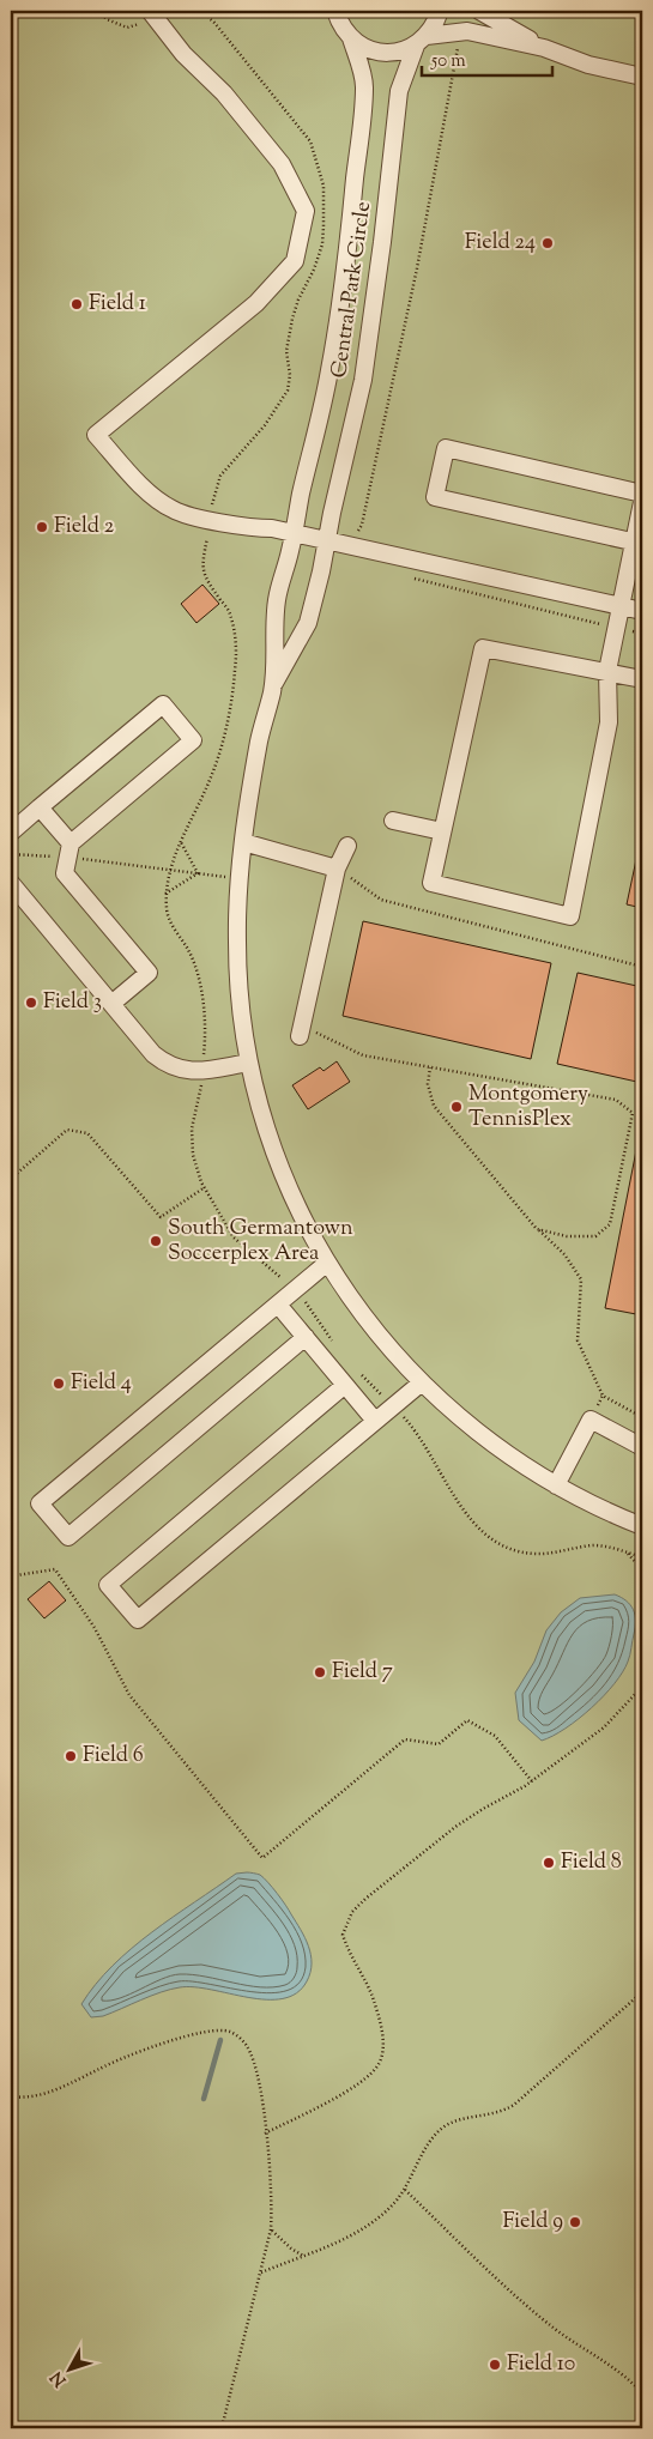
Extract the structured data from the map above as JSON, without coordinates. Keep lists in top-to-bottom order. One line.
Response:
{"streets":{"street":["Central Park Circle"]},"places":["Field 24","Field 1","Field 2","Field 3","Montgomery TennisPlex","South Germantown Soccerplex Area","Field 4","Field 7","Field 6","Field 8","Field 9","Field 10"],"scale_bar":"50 m","north":"bottom left"}
